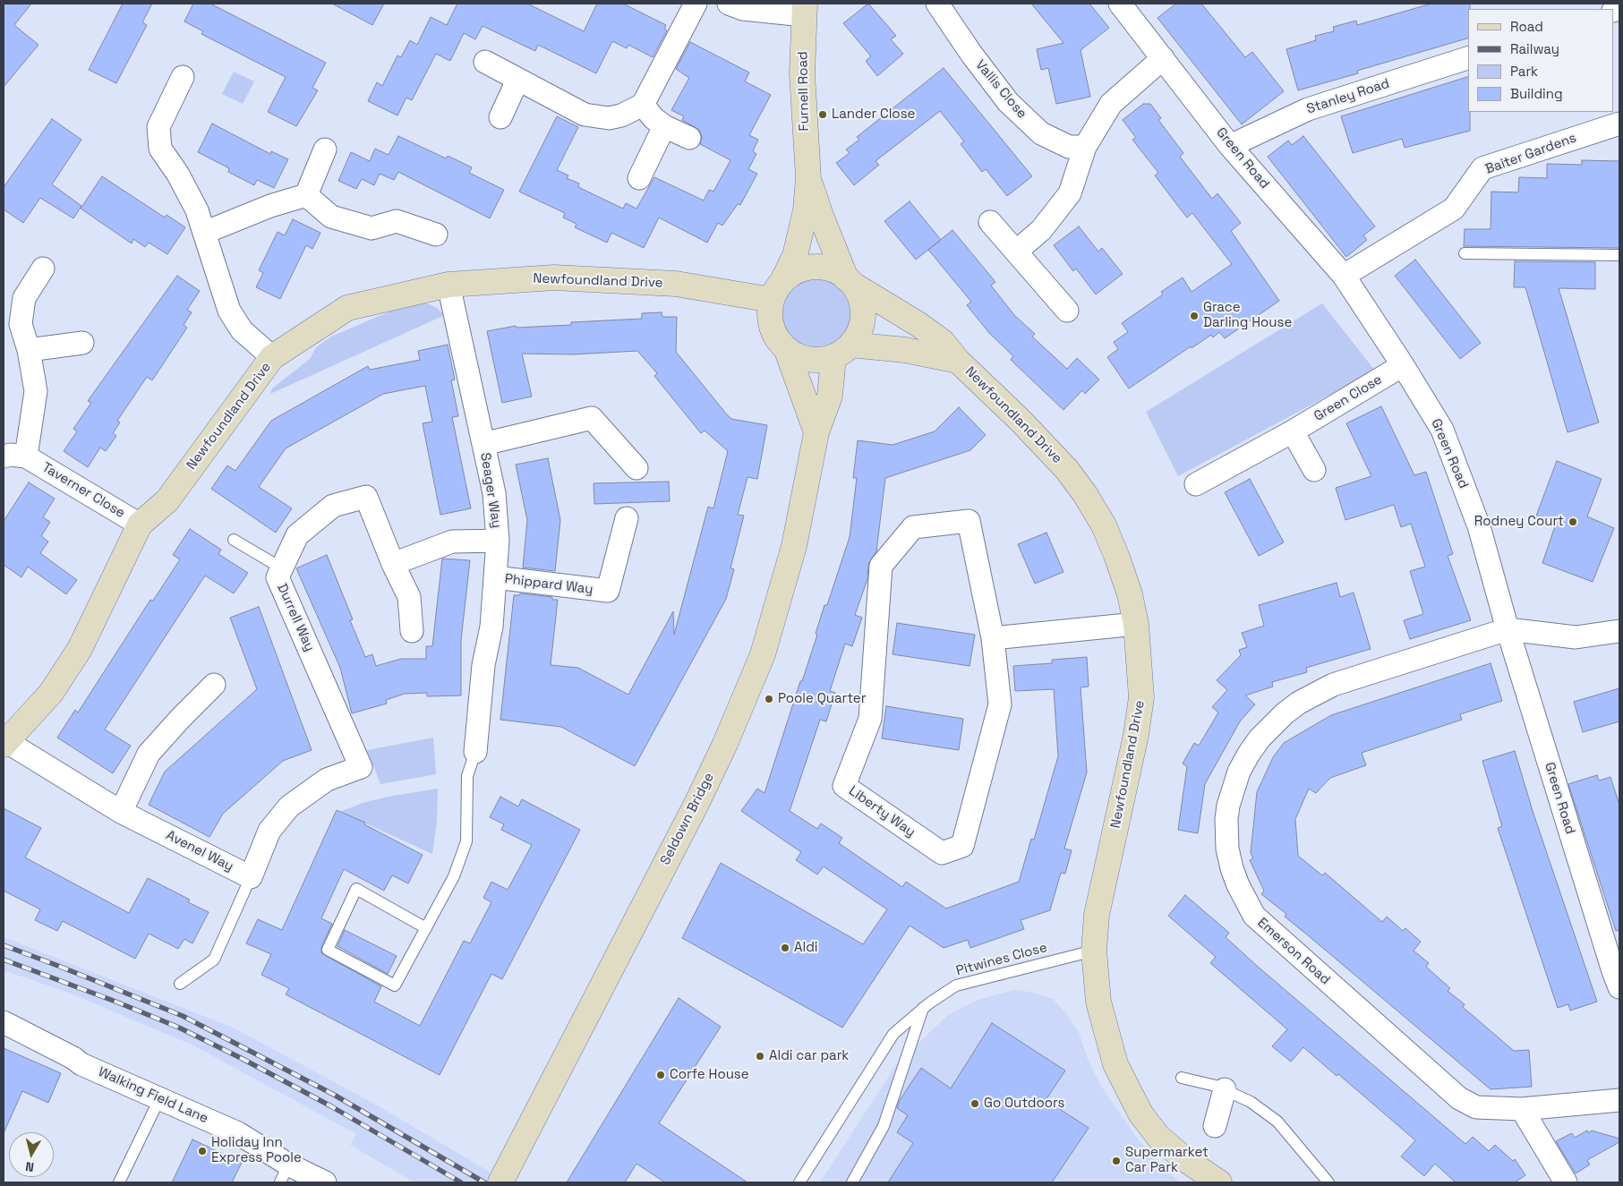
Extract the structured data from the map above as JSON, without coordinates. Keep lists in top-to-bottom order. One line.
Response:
{"streets":{"street":["Vallis Close","Furnell Road","Stanley Road","Baiter Gardens","Green Road","Newfoundland Drive","Green Close","Taverner Close","Seager Way","Phippard Way","Durrell Way","Liberty Way","Seldown Bridge","Avenel Way","Emerson Road","Walking Field Lane"],"lane":["Pitwines Close"]},"crossings":[["Furnell Road","Newfoundland Drive"],["Furnell Road","Seldown Bridge"],["Stanley Road","Green Road"],["Baiter Gardens","Green Road"],["Green Road","Green Close"],["Green Road","Emerson Road"],["Newfoundland Drive","Taverner Close"],["Newfoundland Drive","Seager Way"],["Newfoundland Drive","Seldown Bridge"],["Newfoundland Drive","Avenel Way"],["Newfoundland Drive","Pitwines Close"],["Seager Way","Phippard Way"],["Durrell Way","Avenel Way"]],"places":["Lander Close","Grace Darling House","Rodney Court","Poole Quarter","Aldi","Aldi car park","Corfe House","Go Outdoors","Holiday Inn Express Poole","Supermarket Car Park"],"legend":["Road","Railway","Park","Building"],"north":"bottom"}
